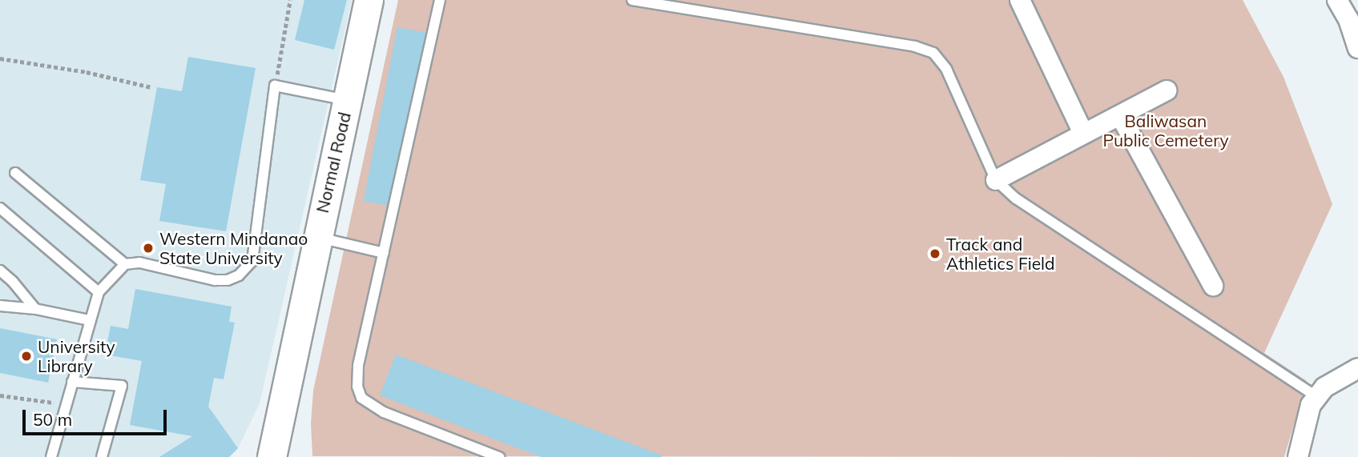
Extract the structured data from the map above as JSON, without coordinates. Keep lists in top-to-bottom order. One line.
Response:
{"streets":{"street":["Normal Road"]},"parks":["Baliwasan Public Cemetery"],"places":["Western Mindanao State University","Track and Athletics Field","University Library"],"scale_bar":"50 m"}
